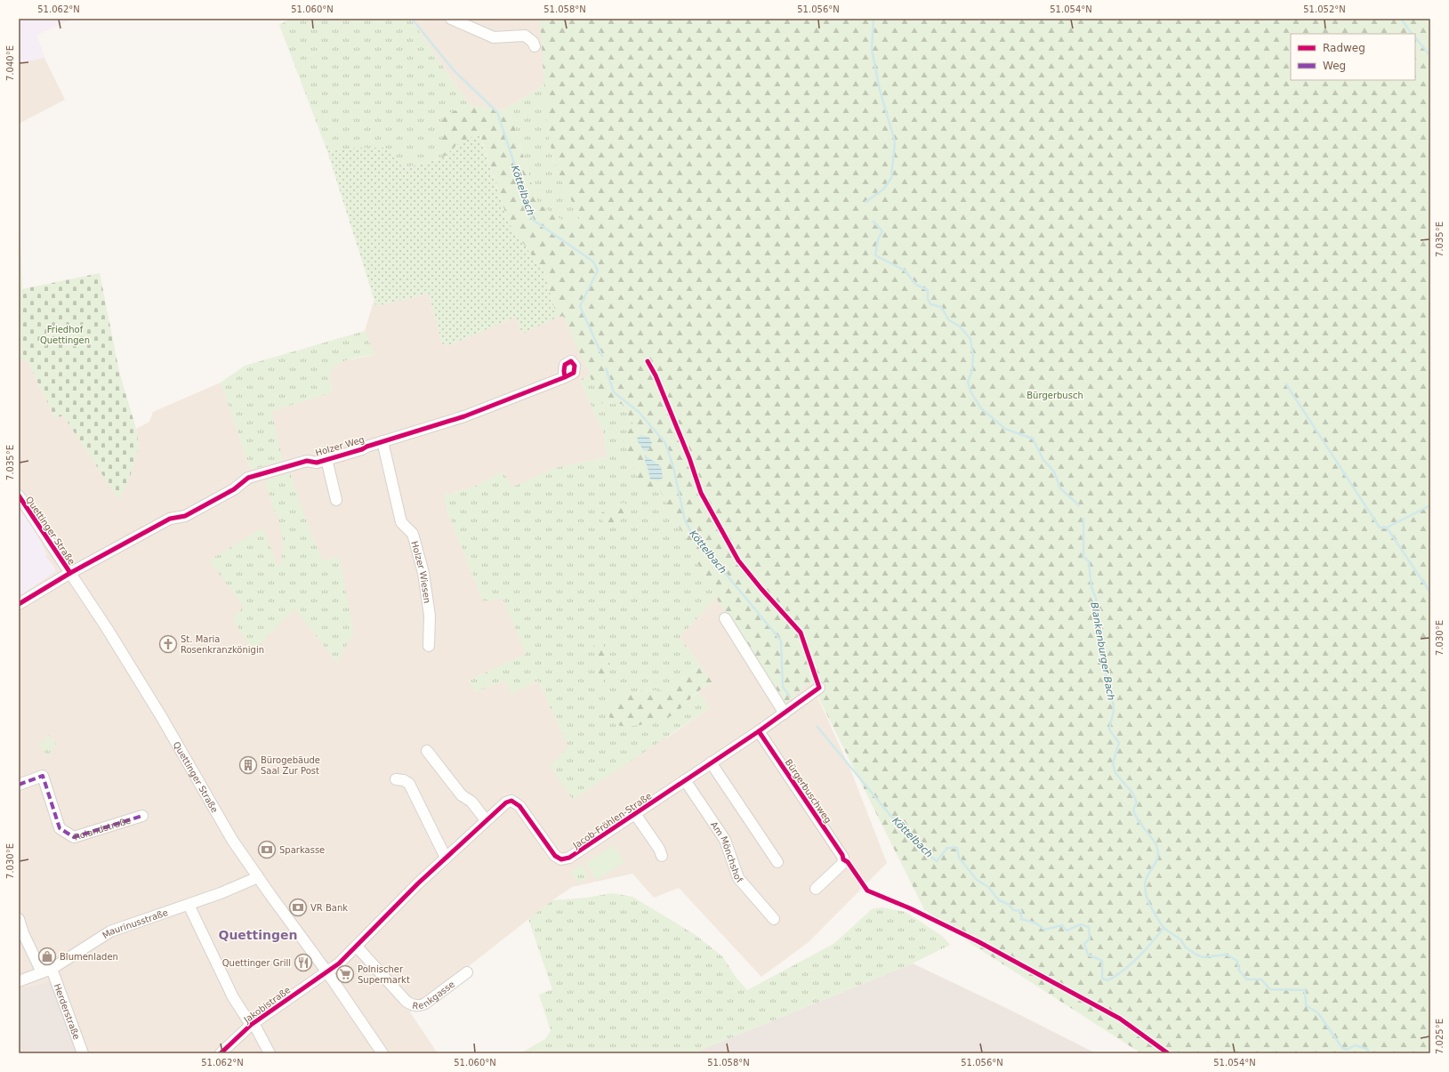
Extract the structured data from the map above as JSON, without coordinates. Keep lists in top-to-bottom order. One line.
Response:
{"streets":{"street":["Holzer Weg","Quettinger Straße","Holzer Wiesen","Bürgerbuschweg","Jacob-Fröhlen-Straße","Rolandstraße","Am Mönchshof","Maurinusstraße","Renkgasse","Jakobistraße","Herderstraße"]},"crossings":[["Holzer Weg","Quettinger Straße"],["Holzer Weg","Holzer Wiesen"],["Quettinger Straße","Jacob-Fröhlen-Straße"],["Quettinger Straße","Maurinusstraße"],["Quettinger Straße","Jakobistraße"],["Bürgerbuschweg","Jacob-Fröhlen-Straße"],["Jacob-Fröhlen-Straße","Am Mönchshof"],["Jacob-Fröhlen-Straße","Renkgasse"],["Jacob-Fröhlen-Straße","Jakobistraße"],["Maurinusstraße","Herderstraße"]],"districts":["Quettingen"],"water":["Köttelbach","Blankenburger Bach"],"parks":["Friedhof Quettingen","Bürgerbusch"],"places":{"church":["St. Maria Rosenkranzkönigin"],"building":["Bürogebäude Saal Zur Post"],"bank":["Sparkasse","VR Bank"],"shop":["Blumenladen"],"restaurant":["Quettinger Grill"],"supermarket":["Polnischer Supermarkt"]},"legend":["Radweg","Weg"],"coordinates":["51.062°N","51.060°N","51.058°N","51.056°N","51.054°N","51.052°N","7.040°E","7.035°E","7.030°E","7.025°E"]}
